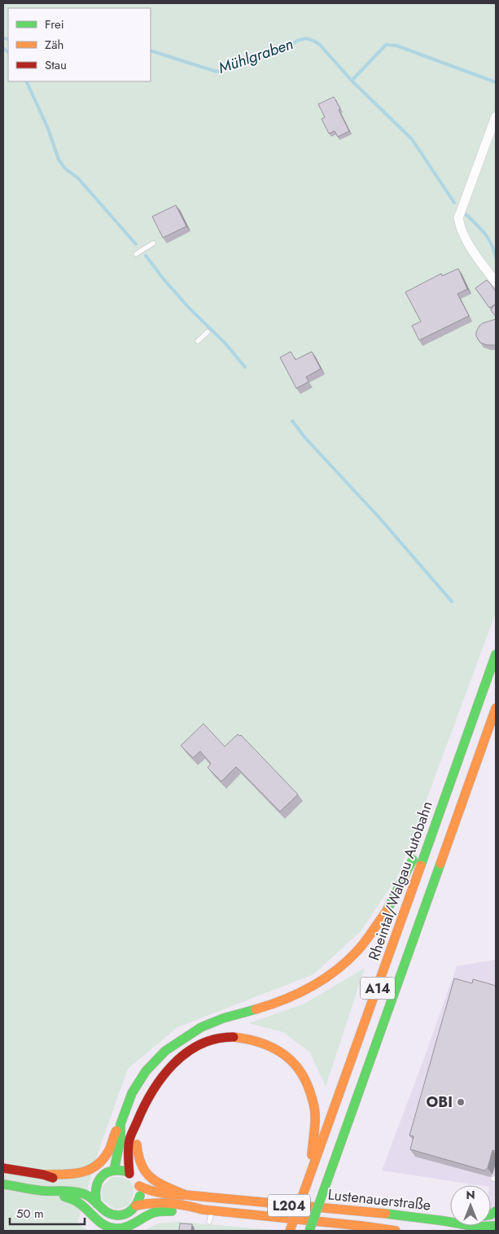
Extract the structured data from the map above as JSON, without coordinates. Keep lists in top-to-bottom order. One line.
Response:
{"streets":{"main road":["Rheintal/Walgau Autobahn","A14","Lustenauerstraße","L204"]},"crossings":[["Lustenauerstraße","L204"]],"water":["Mühlgraben"],"places":["OBI"],"legend":["Frei","Zäh","Stau"],"scale_bar":"50 m","north":"top"}
